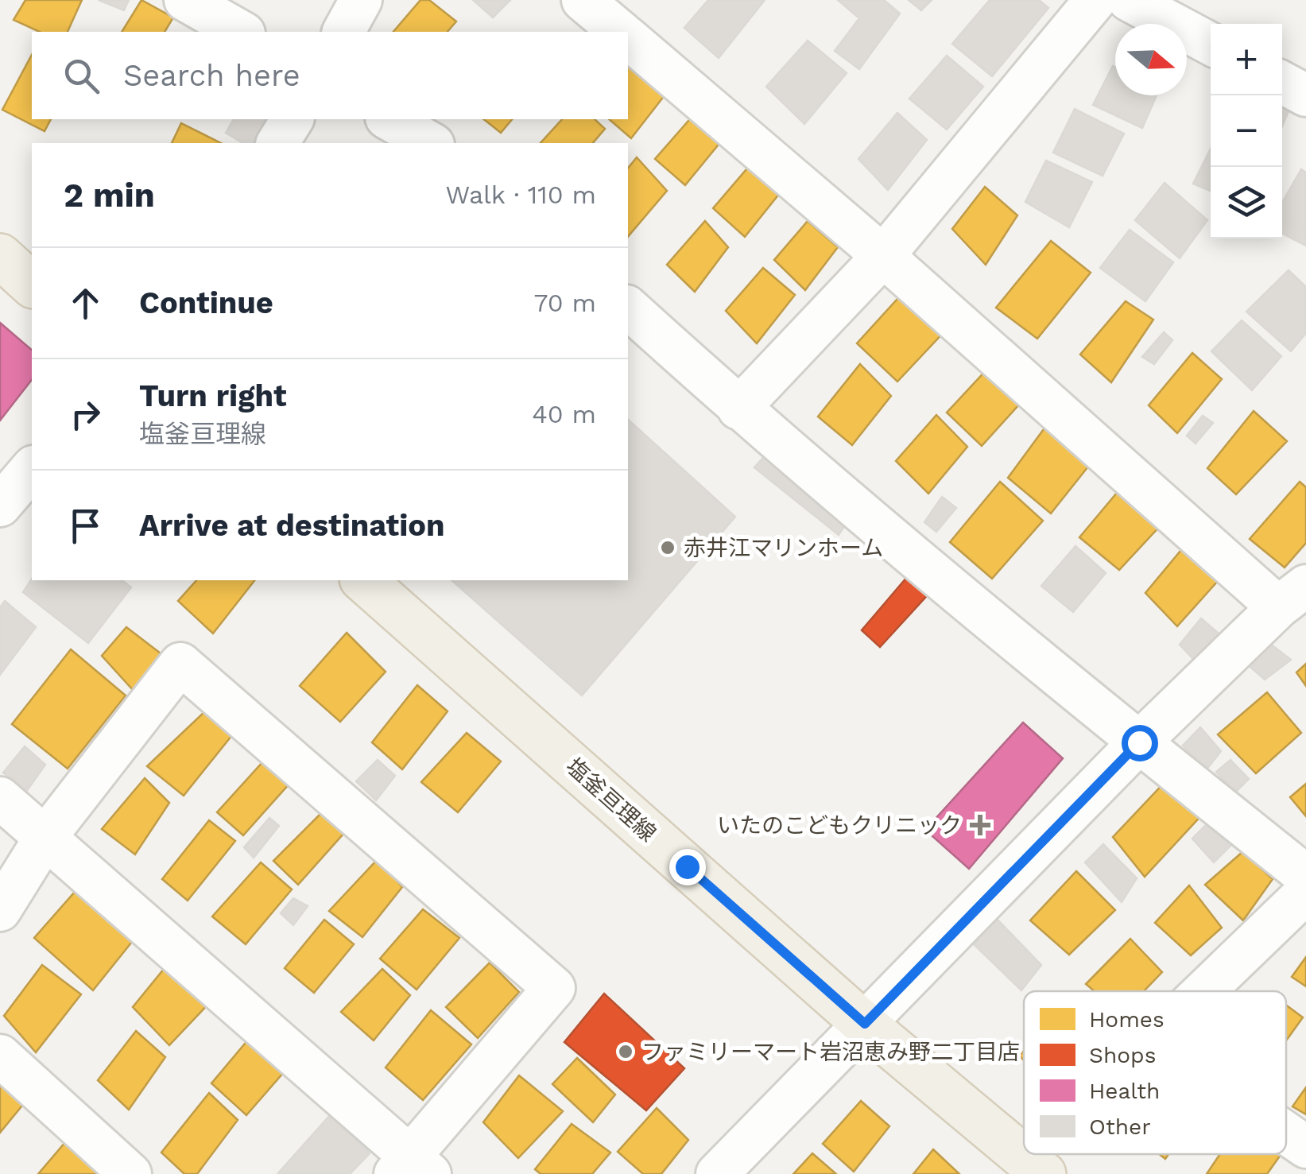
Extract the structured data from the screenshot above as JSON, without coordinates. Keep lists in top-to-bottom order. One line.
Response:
{"streets":{"main road":["塩釜亘理線"]},"places":{"other":["赤井江マリンホーム","ファミリーマート岩沼恵み野二丁目店"],"health":["いたのこどもクリニック"]},"legend":["Homes","Shops","Health","Other"],"north":"right","page":{"map_buttons":["+","−"],"search":"Search here","heading":["2 min","Walk · 110 m"],"list":[["Continue","70 m"],["Turn right","塩釜亘理線","40 m"],"Arrive at destination"]}}
